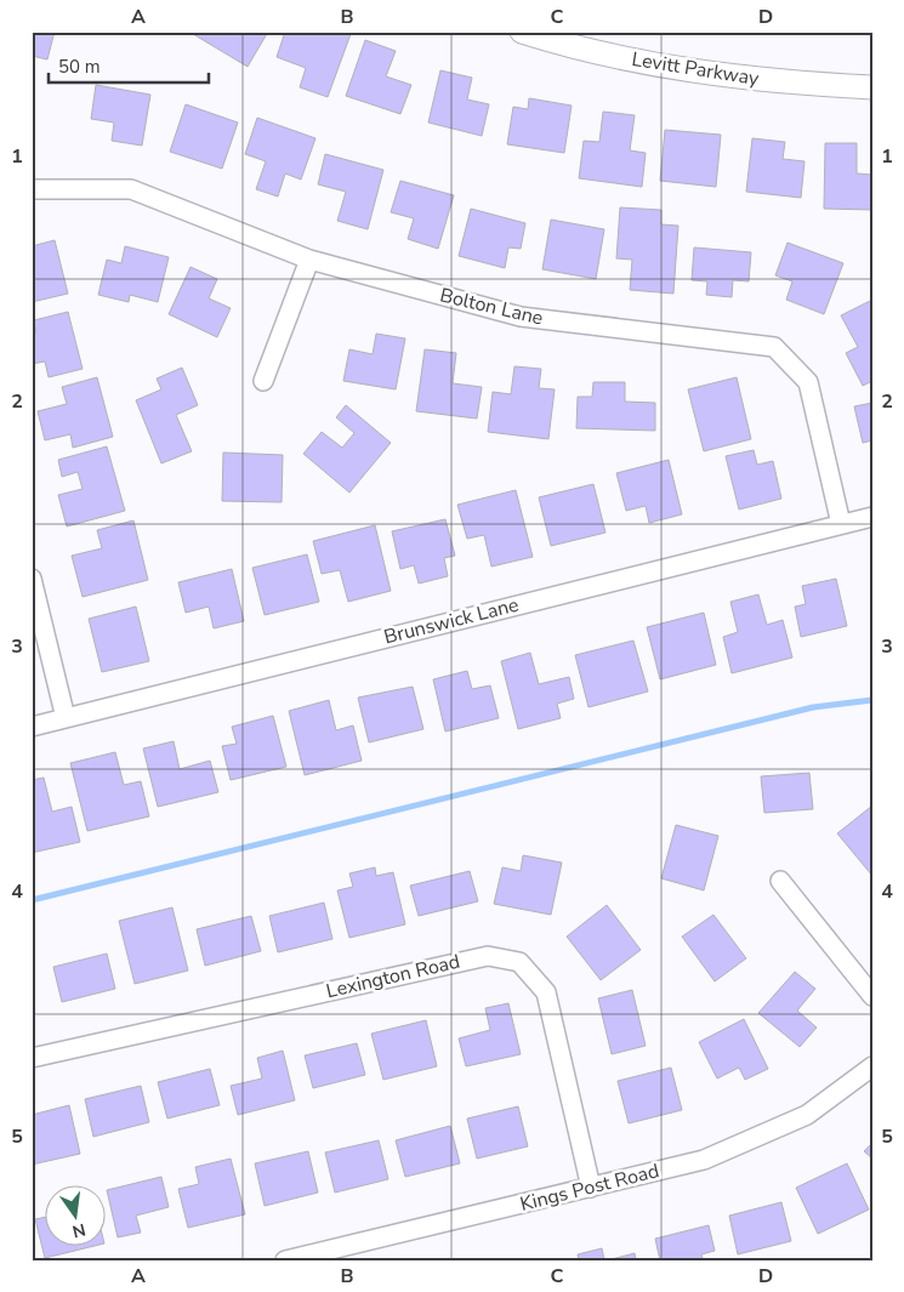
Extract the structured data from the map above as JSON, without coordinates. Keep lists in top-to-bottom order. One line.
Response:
{"streets":{"street":["Levitt Parkway","Bolton Lane","Brunswick Lane","Lexington Road","Kings Post Road"]},"crossings":[["Bolton Lane","Brunswick Lane"],["Lexington Road","Kings Post Road"]],"scale_bar":"50 m","north":"bottom","grid":{"columns":["A","B","C","D"],"rows":["1","2","3","4","5"]}}
